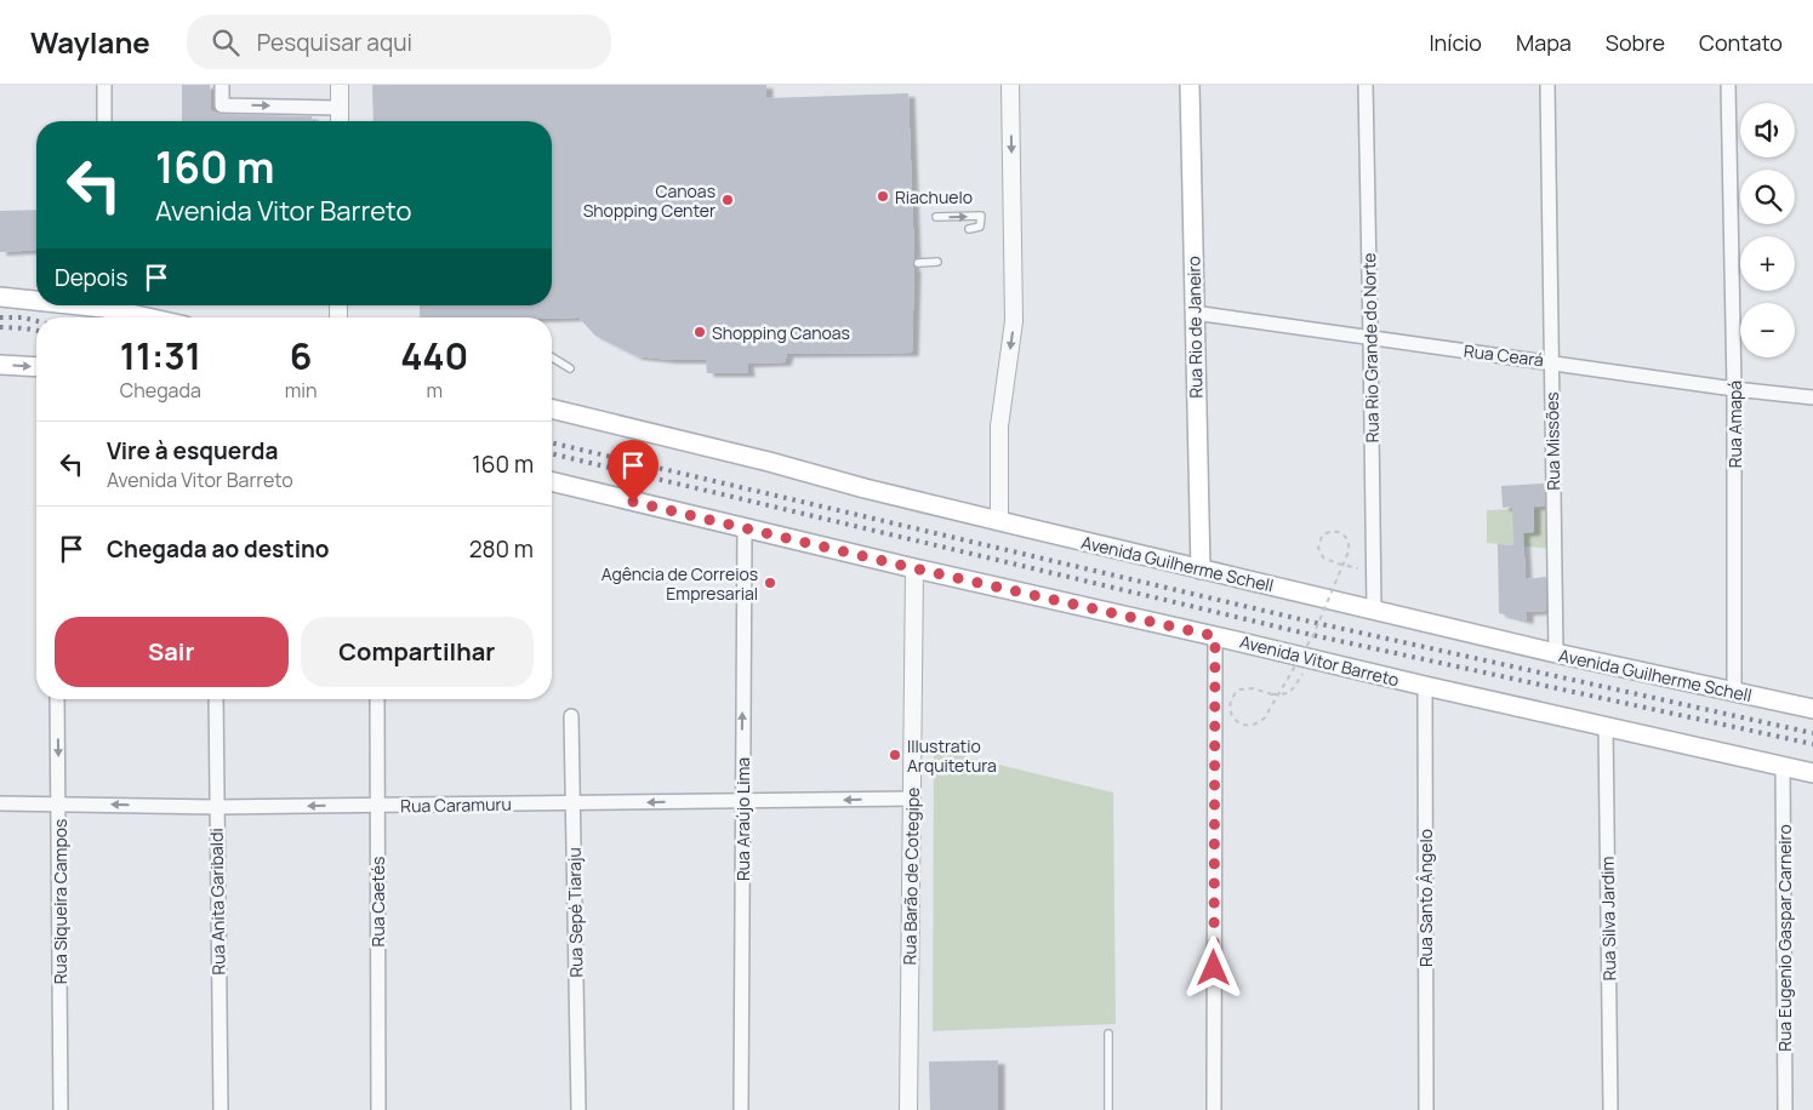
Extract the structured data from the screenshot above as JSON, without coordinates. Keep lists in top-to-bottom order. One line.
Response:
{"streets":{"main road":["Rua Rio de Janeiro","Avenida Guilherme Schell","Avenida Vitor Barreto"],"street":["Rua Rio Grande do Norte","Rua Ceará","Rua Amapá","Rua Missões","Rua Caramuru","Rua Araújo Lima","Rua Barão de Cotegipe","Rua Santo Ângelo","Rua Siqueira Campos","Rua Anita Garibaldi","Rua Caetés","Rua Sepé Tiaraju","Rua Silva Jardim","Rua Eugenio Gaspar Carneiro"]},"crossings":[["Rua Rio de Janeiro","Rua Ceará"],["Rua Rio de Janeiro","Avenida Guilherme Schell"],["Rua Rio Grande do Norte","Rua Ceará"],["Rua Rio Grande do Norte","Avenida Guilherme Schell"],["Rua Ceará","Rua Amapá"],["Rua Ceará","Rua Missões"],["Rua Amapá","Avenida Guilherme Schell"],["Rua Missões","Avenida Guilherme Schell"],["Avenida Vitor Barreto","Rua Araújo Lima"],["Avenida Vitor Barreto","Rua Barão de Cotegipe"],["Avenida Vitor Barreto","Rua Santo Ângelo"],["Avenida Vitor Barreto","Rua Silva Jardim"],["Avenida Vitor Barreto","Rua Eugenio Gaspar Carneiro"],["Rua Caramuru","Rua Araújo Lima"],["Rua Caramuru","Rua Barão de Cotegipe"],["Rua Caramuru","Rua Siqueira Campos"],["Rua Caramuru","Rua Anita Garibaldi"],["Rua Caramuru","Rua Caetés"],["Rua Caramuru","Rua Sepé Tiaraju"]],"one_way":["Rua Caramuru","Rua Araújo Lima"],"places":["Riachuelo","Canoas Shopping Center","Shopping Canoas","Agência de Correios Empresarial","Illustratio Arquitetura"],"page":{"header":"Waylane","search":"Pesquisar aqui","nav":["Início","Mapa","Sobre","Contato"],"map_buttons":["+","−"],"turn":["160 m","Avenida Vitor Barreto"],"then":"Depois","eta":["11:31","Chegada","6","min","440","m"],"list":[{"name":"Vire à esquerda","note":"Avenida Vitor Barreto","value":"160 m"},{"name":"Chegada ao destino","value":"280 m"}],"buttons":["Sair","Compartilhar"]}}
